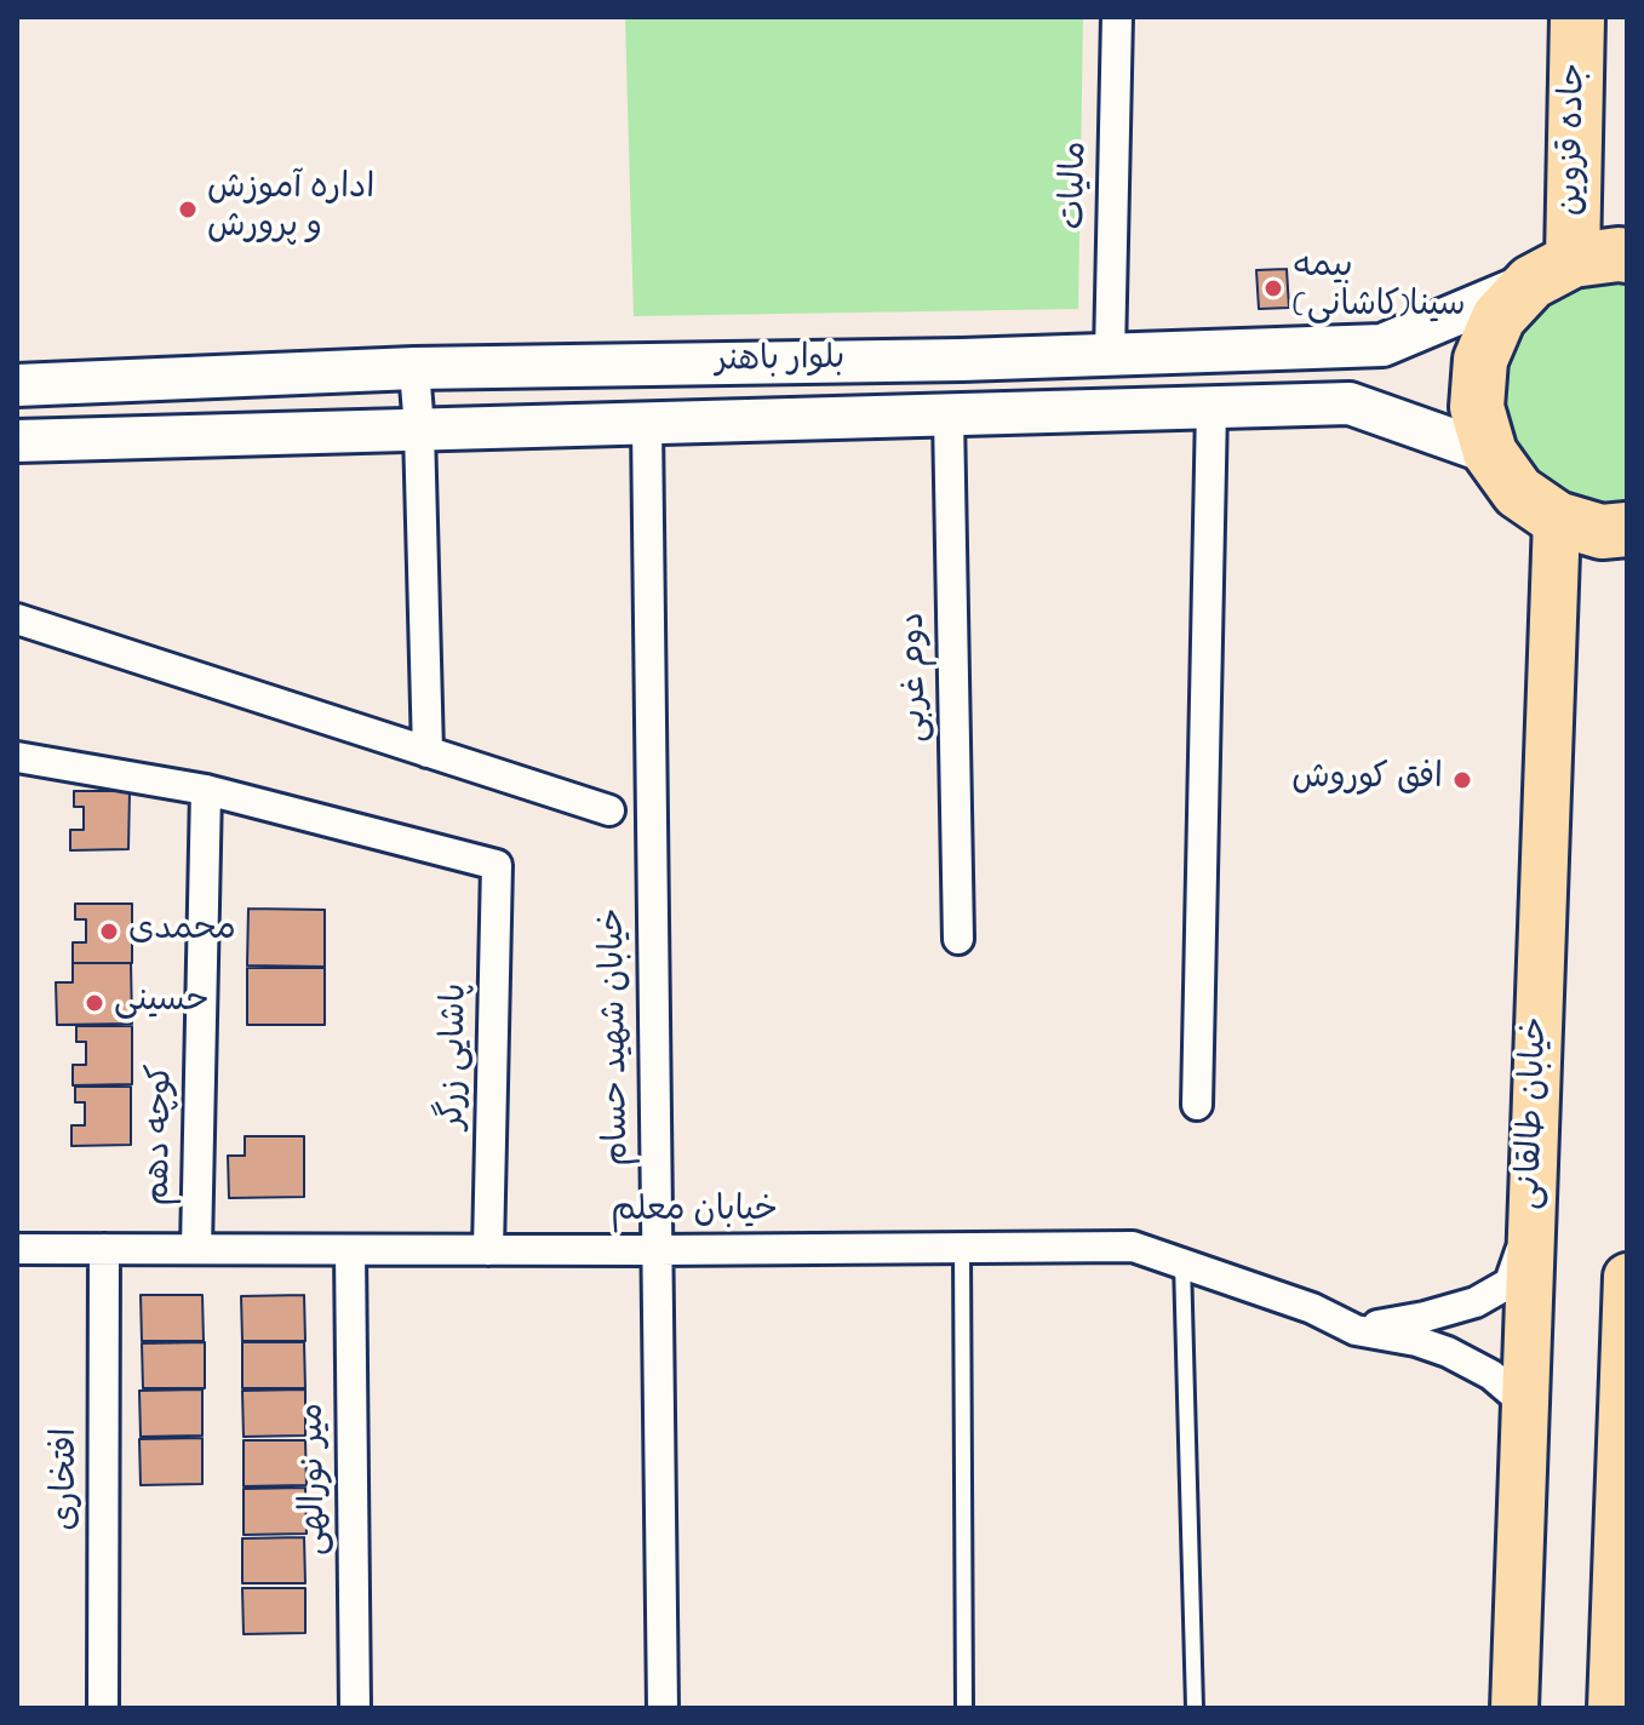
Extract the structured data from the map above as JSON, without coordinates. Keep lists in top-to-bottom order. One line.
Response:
{"streets":{"highway":["جاده قزوین"],"main road":["خیابان طالقانی"],"street":["مالیات","بلوار باهنر","دوم غربی","خیابان شهید حسام","پاشایی زرگر","کوچه دهم","خیابان معلم","افتخاری","میر نورالهی"]},"crossings":[["جاده قزوین","بلوار باهنر"],["مالیات","بلوار باهنر"],["بلوار باهنر","دوم غربی"],["بلوار باهنر","خیابان شهید حسام"],["خیابان شهید حسام","خیابان معلم"],["پاشایی زرگر","کوچه دهم"],["پاشایی زرگر","خیابان معلم"],["خیابان طالقانی","خیابان معلم"],["کوچه دهم","خیابان معلم"],["خیابان معلم","افتخاری"],["خیابان معلم","میر نورالهی"]],"places":["اداره آموزش و پرورش","بیمه سینا(کاشانی)","افق کوروش","محمدی","حسینی"]}
